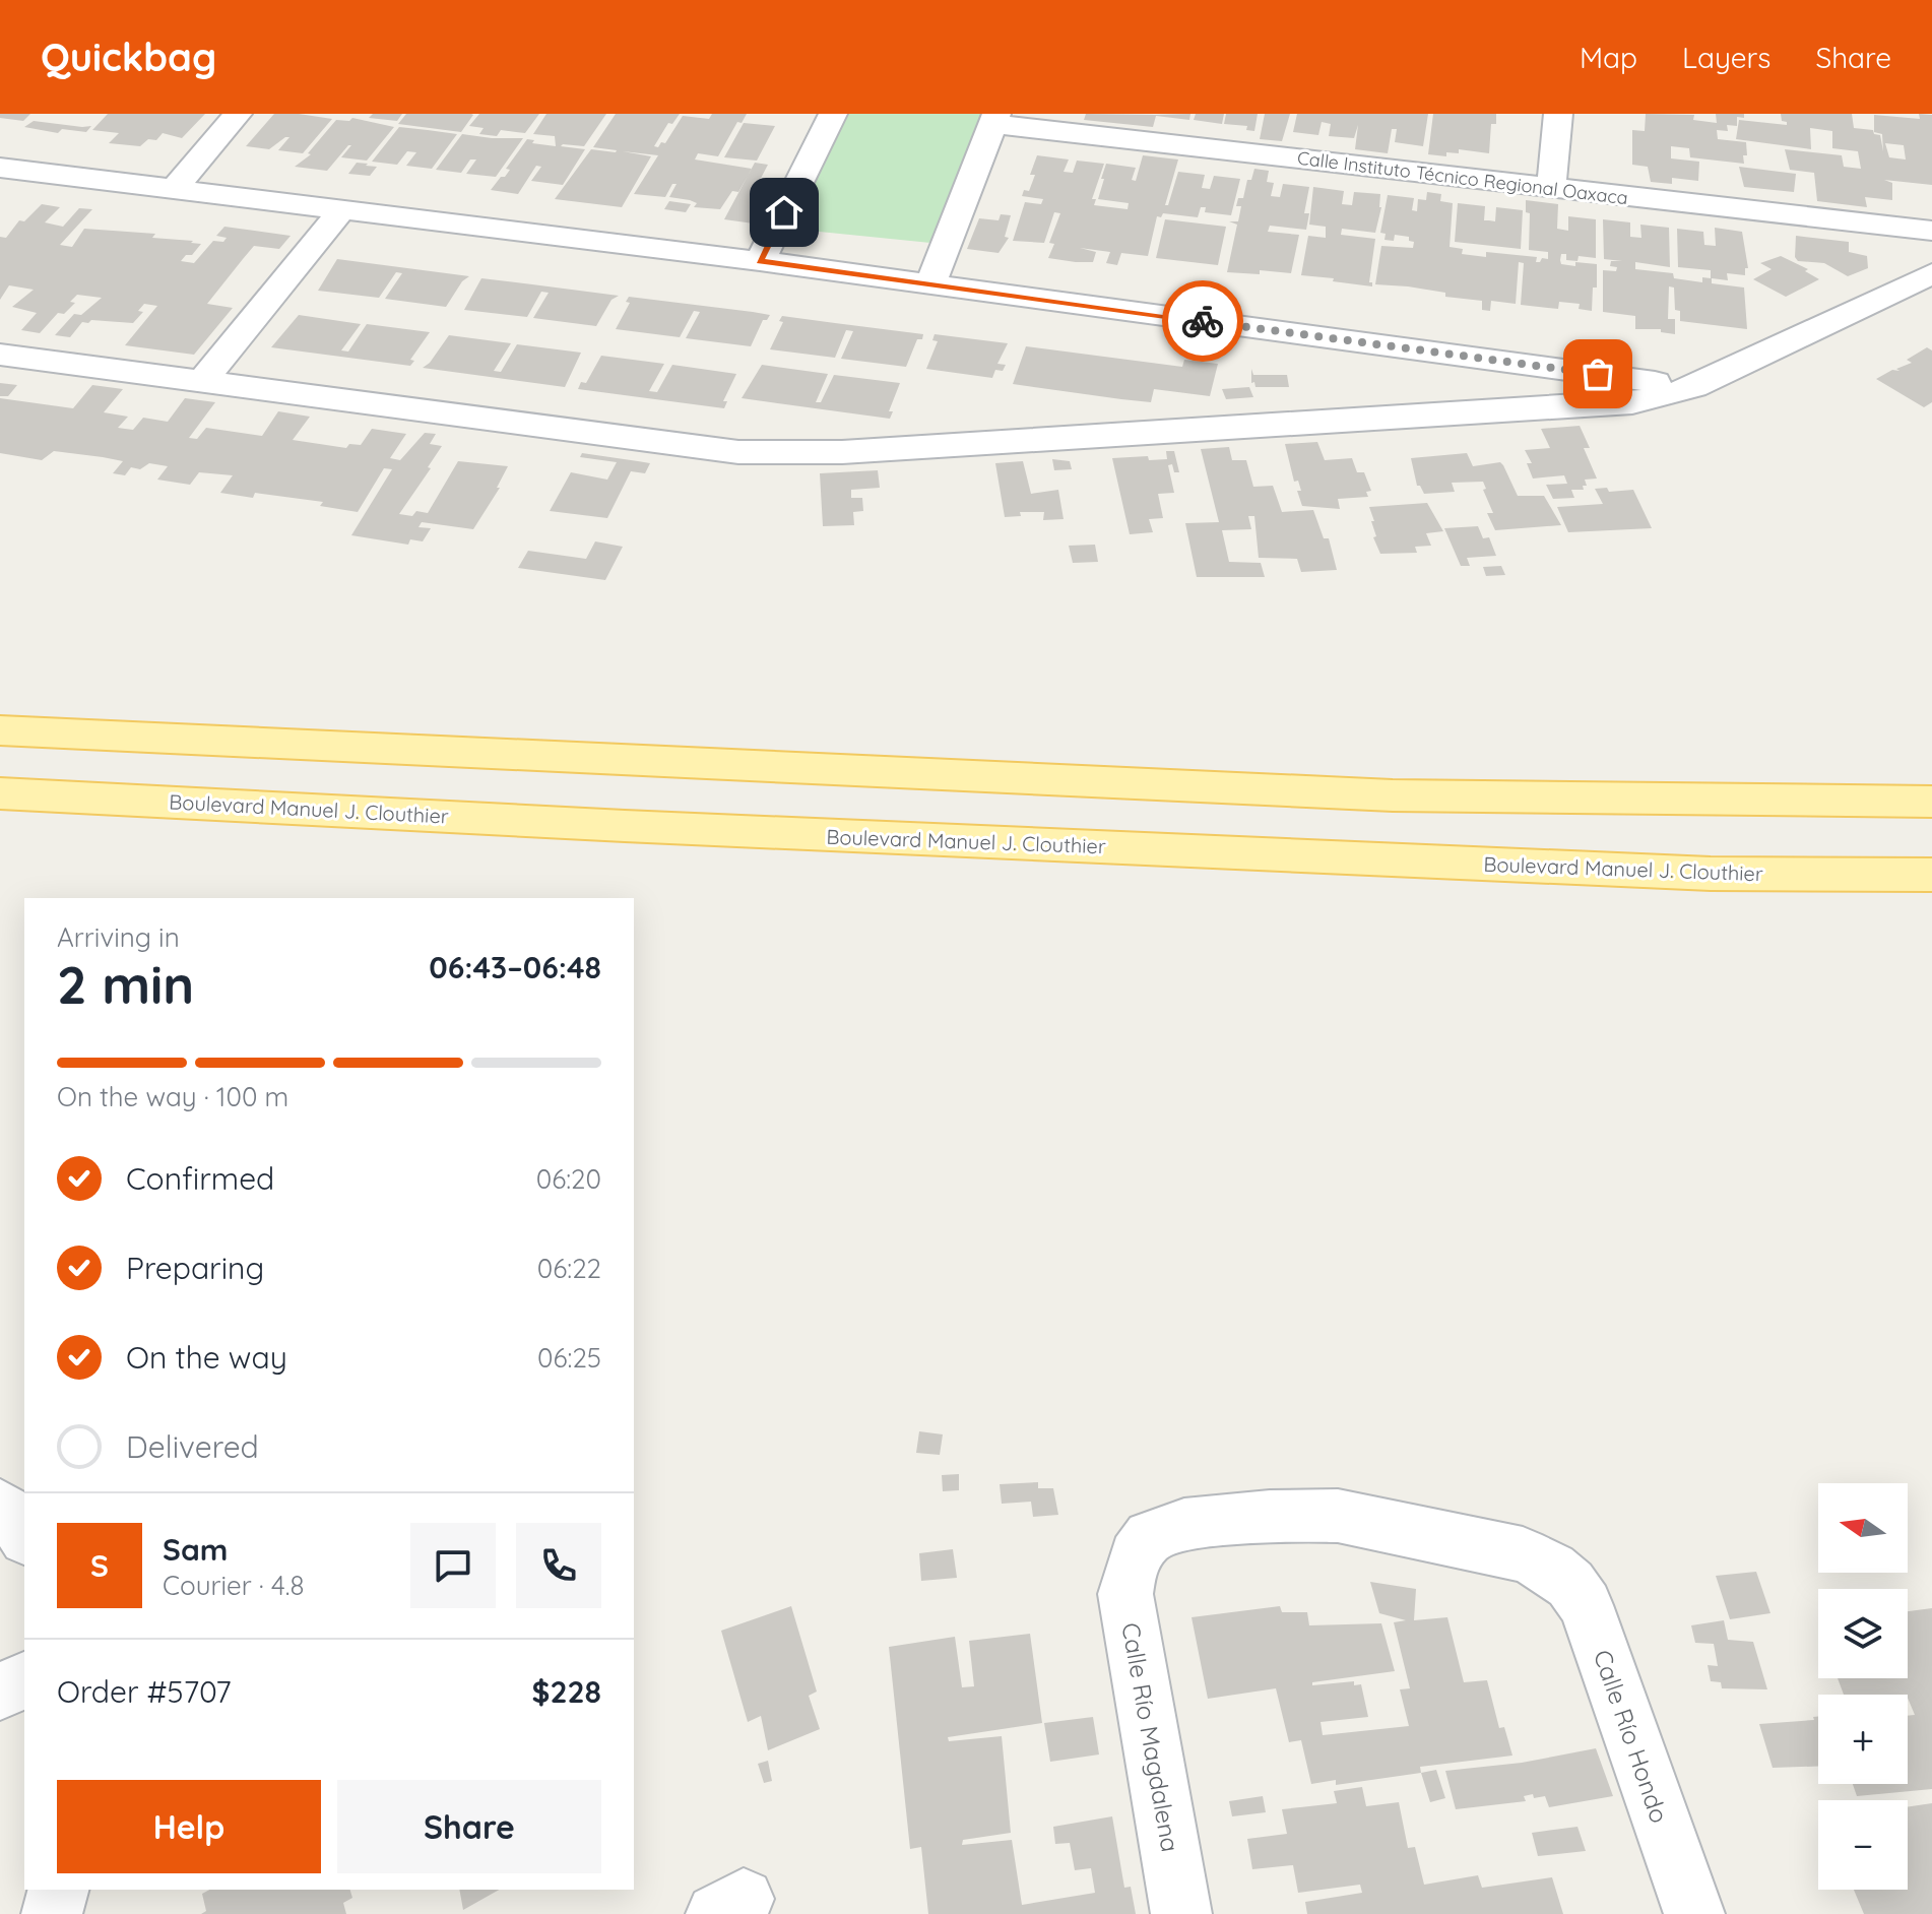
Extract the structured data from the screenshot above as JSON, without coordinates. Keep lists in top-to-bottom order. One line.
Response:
{"streets":{"main road":["Boulevard Manuel J. Clouthier"],"street":["Calle Instituto Técnico Regional Oaxaca","Calle Río Hondo","Calle Río Magdalena"]},"crossings":[["Calle Río Hondo","Calle Río Magdalena"]],"north":"left","page":{"header":"Quickbag","nav":["Map","Layers","Share"],"heading":["2 min","Arriving in","06:43–06:48"],"panel":["Sam","Courier · 4.8","Order #5707","$228"],"bar":"On the way · 100 m","list":[["Confirmed","06:20"],["Preparing","06:22"],["On the way","06:25"],"Delivered"],"map_buttons":["+","−"],"round":"S","buttons":["Help","Share"]}}
